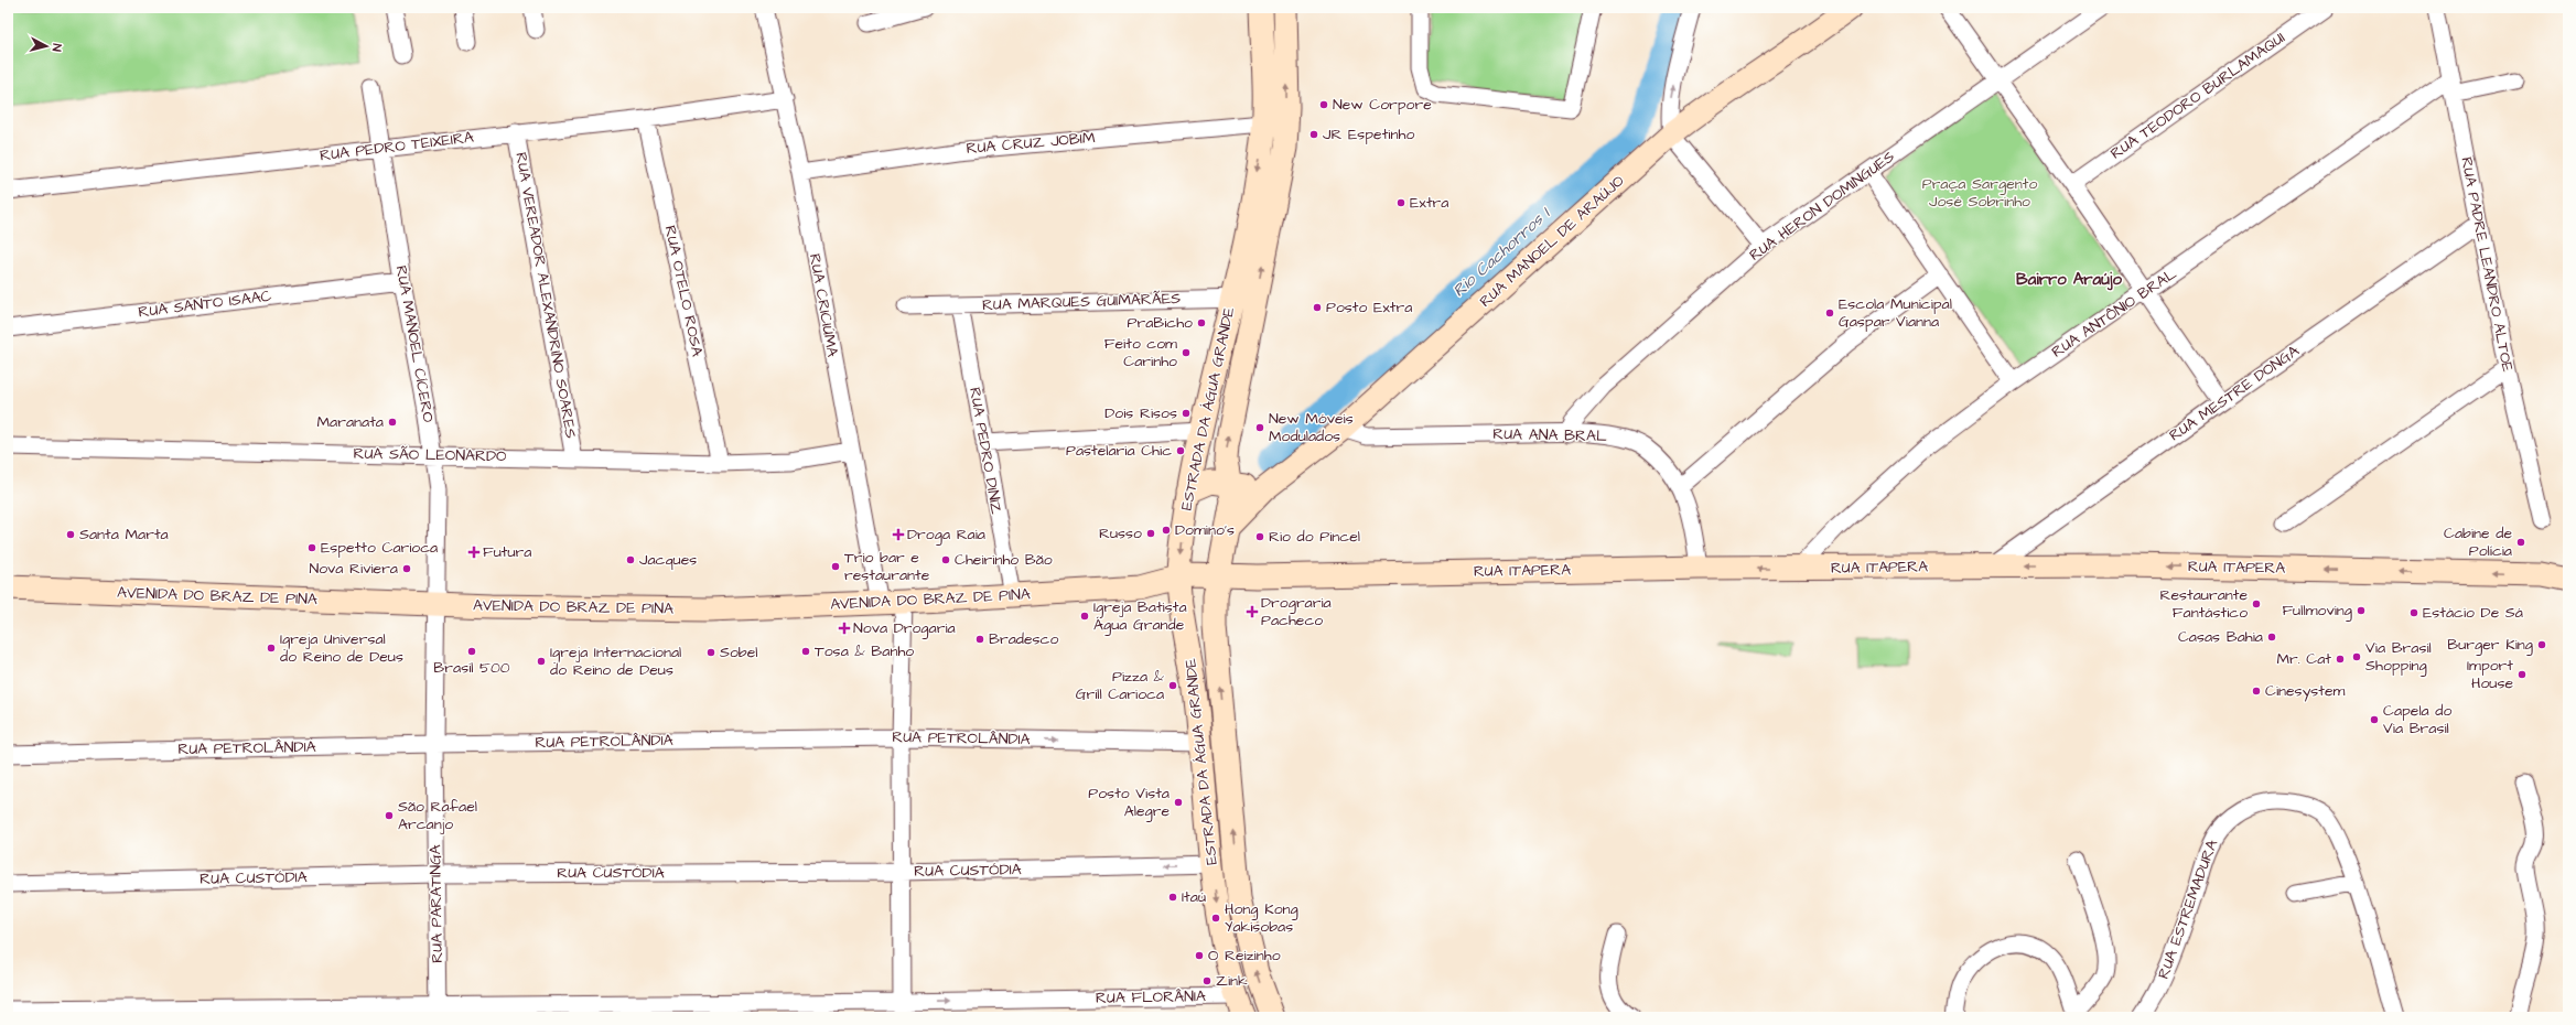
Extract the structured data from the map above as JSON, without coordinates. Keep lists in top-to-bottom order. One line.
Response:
{"streets":{"street":["RUA TEODORO BURLAMAQUI","RUA CRUZ JOBIM","RUA PEDRO TEIXEIRA","RUA HERON DOMINGUES","RUA MANOEL DE ARAÚJO","RUA PADRE LEANDRO ALTOE","RUA OTELO ROSA","RUA VEREADOR ALEXANDRINO SOARES","RUA MARQUES GUIMARÃES","RUA SANTO ISAAC","RUA CRICIÚMA","RUA ANTÔNIO BRAL","RUA MANOEL CÍCERO","RUA MESTRE DONGA","ESTRADA DA ÁGUA GRANDE","RUA ANA BRAL","RUA PEDRO DINIZ","RUA SÃO LEONARDO","RUA ITAPERA","AVENIDA DO BRAZ DE PINA","RUA PETROLÂNDIA","RUA CUSTÓDIA","RUA PARATINGA","RUA ESTREMADURA","RUA FLORÂNIA"]},"crossings":[["RUA CRUZ JOBIM","RUA CRICIÚMA"],["RUA CRUZ JOBIM","ESTRADA DA ÁGUA GRANDE"],["RUA PEDRO TEIXEIRA","RUA OTELO ROSA"],["RUA PEDRO TEIXEIRA","RUA VEREADOR ALEXANDRINO SOARES"],["RUA PEDRO TEIXEIRA","RUA CRICIÚMA"],["RUA PEDRO TEIXEIRA","RUA MANOEL CÍCERO"],["RUA HERON DOMINGUES","RUA ANA BRAL"],["RUA MANOEL DE ARAÚJO","ESTRADA DA ÁGUA GRANDE"],["RUA MANOEL DE ARAÚJO","RUA ANA BRAL"],["RUA PADRE LEANDRO ALTOE","RUA ANTÔNIO BRAL"],["RUA PADRE LEANDRO ALTOE","RUA MESTRE DONGA"],["RUA OTELO ROSA","RUA SÃO LEONARDO"],["RUA VEREADOR ALEXANDRINO SOARES","RUA SÃO LEONARDO"],["RUA MARQUES GUIMARÃES","ESTRADA DA ÁGUA GRANDE"],["RUA MARQUES GUIMARÃES","RUA PEDRO DINIZ"],["RUA SANTO ISAAC","RUA MANOEL CÍCERO"],["RUA CRICIÚMA","RUA SÃO LEONARDO"],["RUA CRICIÚMA","AVENIDA DO BRAZ DE PINA"],["RUA ANTÔNIO BRAL","RUA ITAPERA"],["RUA MANOEL CÍCERO","RUA SÃO LEONARDO"],["RUA MANOEL CÍCERO","AVENIDA DO BRAZ DE PINA"],["RUA MANOEL CÍCERO","RUA PARATINGA"],["RUA MESTRE DONGA","RUA ITAPERA"],["ESTRADA DA ÁGUA GRANDE","RUA ITAPERA"],["ESTRADA DA ÁGUA GRANDE","AVENIDA DO BRAZ DE PINA"],["ESTRADA DA ÁGUA GRANDE","RUA PETROLÂNDIA"],["ESTRADA DA ÁGUA GRANDE","RUA CUSTÓDIA"],["ESTRADA DA ÁGUA GRANDE","RUA FLORÂNIA"],["RUA ANA BRAL","RUA ITAPERA"],["RUA PEDRO DINIZ","AVENIDA DO BRAZ DE PINA"],["RUA ITAPERA","AVENIDA DO BRAZ DE PINA"],["AVENIDA DO BRAZ DE PINA","RUA PARATINGA"],["RUA PETROLÂNDIA","RUA PARATINGA"],["RUA CUSTÓDIA","RUA PARATINGA"],["RUA PARATINGA","RUA FLORÂNIA"]],"one_way":["RUA ITAPERA"],"districts":["Bairro Araújo"],"water":["Rio Cachorros I"],"parks":["Praça Sargento José Sobrinho"],"places":{"other":["New Corpore","JR Espetinho","Extra","Posto Extra","Escola Municipal Gaspar Vianna","PraBicho","Feito com Carinho","Dois Risos","Maranata","New Móveis Modulados","Pastelaria Chic","Domino's","Russo","Santa Marta","Rio do Pincel","Cabine de Polícia","Espetto Carioca","Jacques","Cheirinho Bão","Trio bar e restaurante","Nova Riviera","Restaurante Fantástico","Fullmoving","Estácio De Sá","Igreja Batista Água Grande","Casas Bahia","Bradesco","Burger King","Igreja Universal do Reino de Deus","Brasil 500","Tosa & Banho","Sobel","Via Brasil Shopping","Mr. Cat","Igreja Internacional do Reino de Deus","Import House","Pizza & Grill Carioca","Cinesystem","Capela do Via Brasil","Posto Vista Alegre","São Rafael Arcanjo","Itaú","Hong Kong Yakisobas","O Reizinho","Zink"],"health":["Droga Raia","Futura","Drograria Pacheco","Nova Drogaria"]},"north":"right"}
